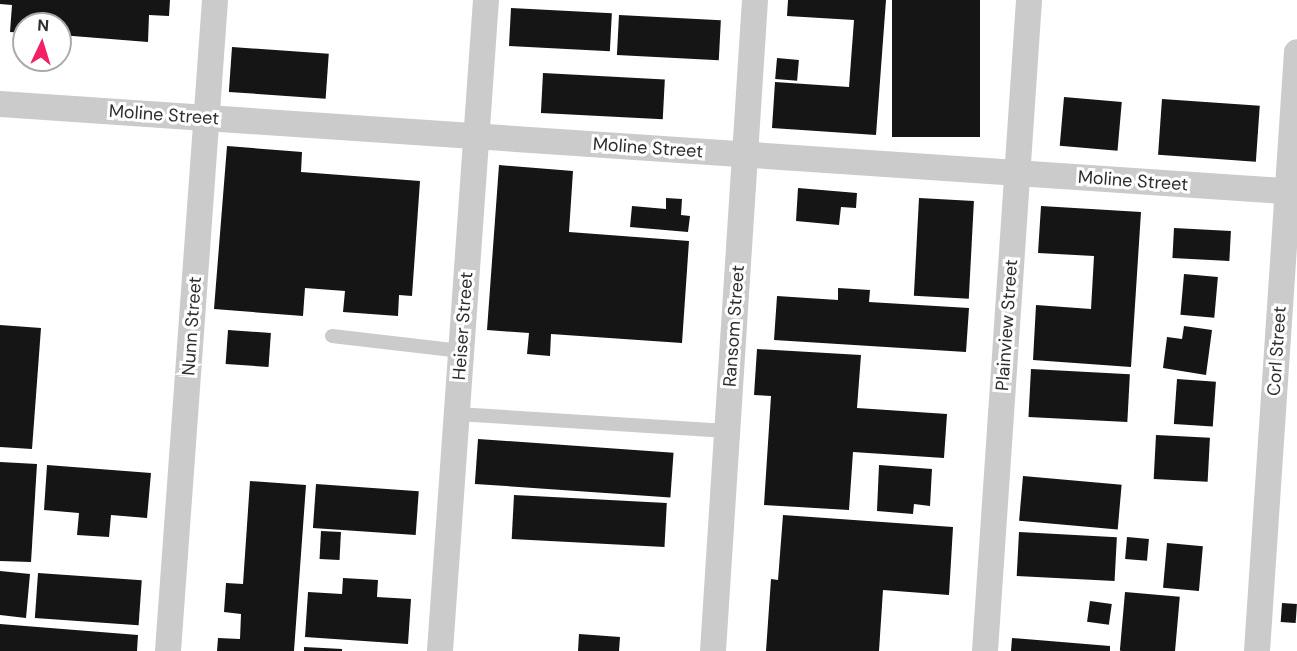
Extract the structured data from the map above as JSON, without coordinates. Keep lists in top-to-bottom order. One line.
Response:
{"streets":{"street":["Moline Street","Plainview Street","Nunn Street","Heiser Street","Ransom Street","Corl Street"]},"crossings":[["Moline Street","Plainview Street"],["Moline Street","Nunn Street"],["Moline Street","Heiser Street"],["Moline Street","Ransom Street"],["Moline Street","Corl Street"]],"north":"top"}
